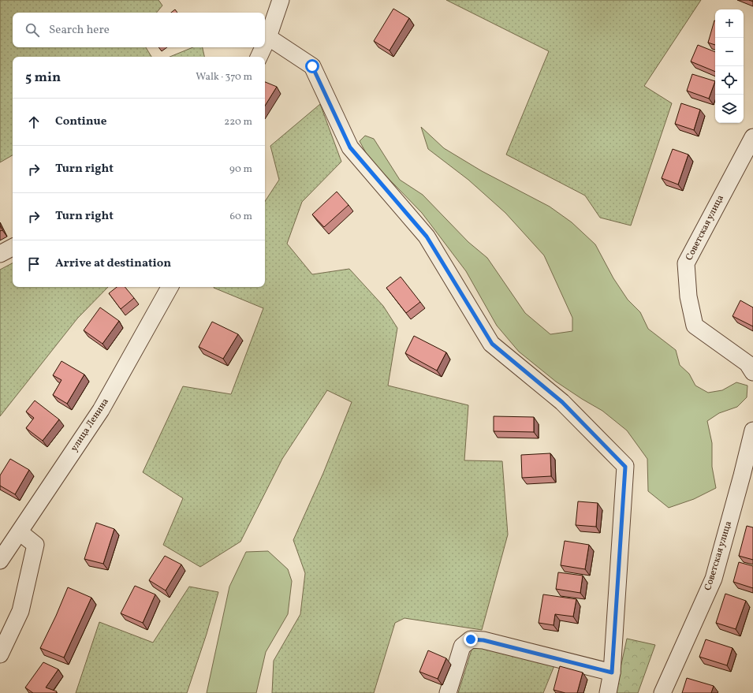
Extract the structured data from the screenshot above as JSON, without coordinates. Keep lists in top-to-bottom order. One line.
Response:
{"streets":{"street":["Советская улица","улица Ленина"]},"page":{"map_buttons":["+","−"],"search":"Search here","heading":["5 min","Walk · 370 m"],"list":[["Continue","220 m"],["Turn right","90 m"],["Turn right","60 m"],"Arrive at destination"]}}
